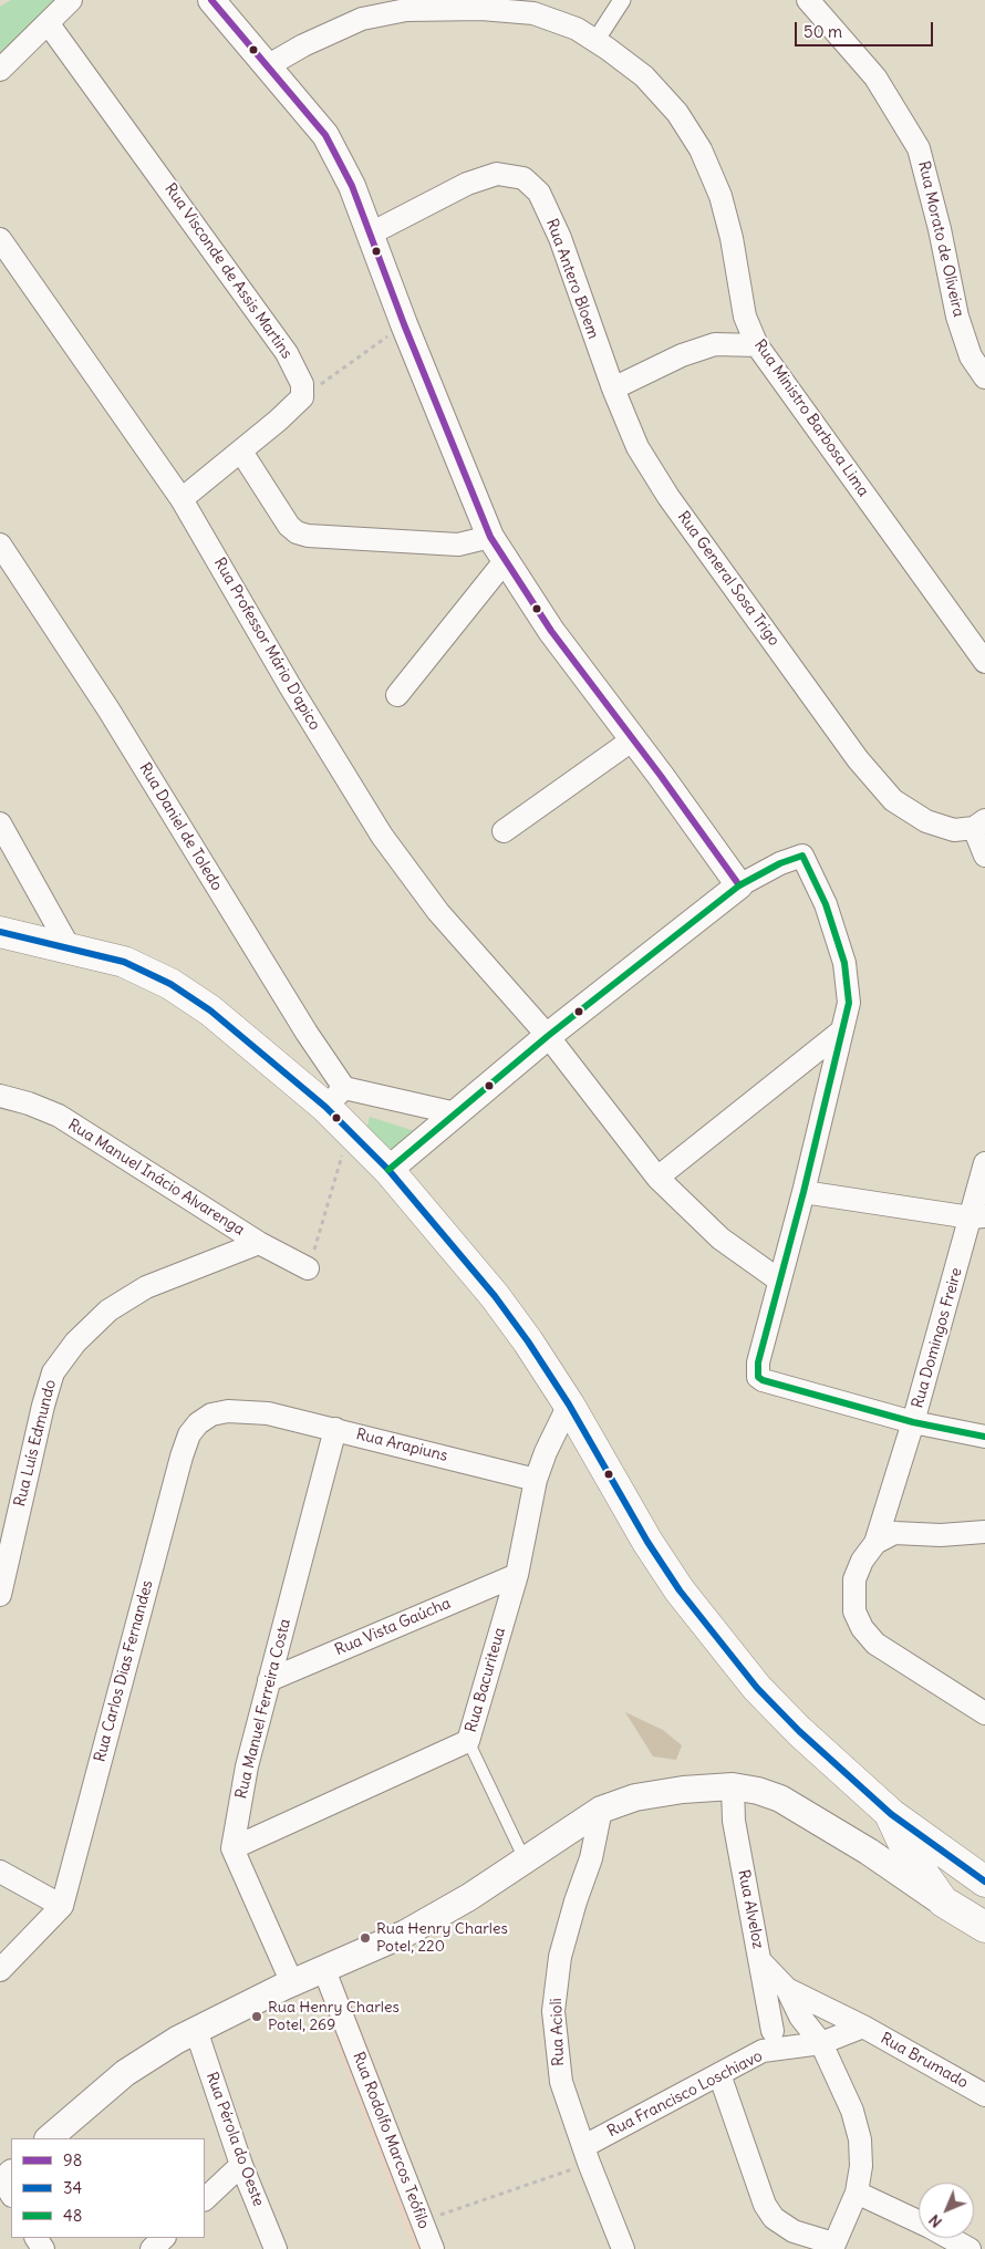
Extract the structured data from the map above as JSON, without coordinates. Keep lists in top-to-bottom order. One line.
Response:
{"streets":{"street":["Rua Morato de Oliveira","Rua Visconde de Assis Martins","Rua Antero Bloem","Rua Ministro Barbosa Lima","Rua General Sosa Trigo","Rua Professor Mário D'apico","Rua Daniel de Toledo","Rua Manuel Inácio Alvarenga","Rua Domingos Freire","Rua Luís Edmundo","Rua Arapiuns","Rua Vista Gaúcha","Rua Carlos Dias Fernandes","Rua Bacuriteua","Rua Manuel Ferreira Costa","Rua Alveloz","Rua Acioli","Rua Brumado","Rua Francisco Loschiavo","Rua Pérola do Oeste","Rua Rodolfo Marcos Teófilo"]},"crossings":[["Rua Antero Bloem","Rua General Sosa Trigo"],["Rua Manuel Inácio Alvarenga","Rua Luís Edmundo"],["Rua Arapiuns","Rua Carlos Dias Fernandes"],["Rua Arapiuns","Rua Bacuriteua"],["Rua Arapiuns","Rua Manuel Ferreira Costa"],["Rua Vista Gaúcha","Rua Bacuriteua"],["Rua Vista Gaúcha","Rua Manuel Ferreira Costa"],["Rua Bacuriteua","Rua Manuel Ferreira Costa"],["Rua Alveloz","Rua Brumado"],["Rua Acioli","Rua Francisco Loschiavo"],["Rua Brumado","Rua Francisco Loschiavo"]],"places":["Rua Henry Charles Potel, 220","Rua Henry Charles Potel, 269"],"lines":["transit line 98","transit line 48","transit line 34"],"legend":["98","34","48"],"scale_bar":"50 m","north":"bottom left"}
